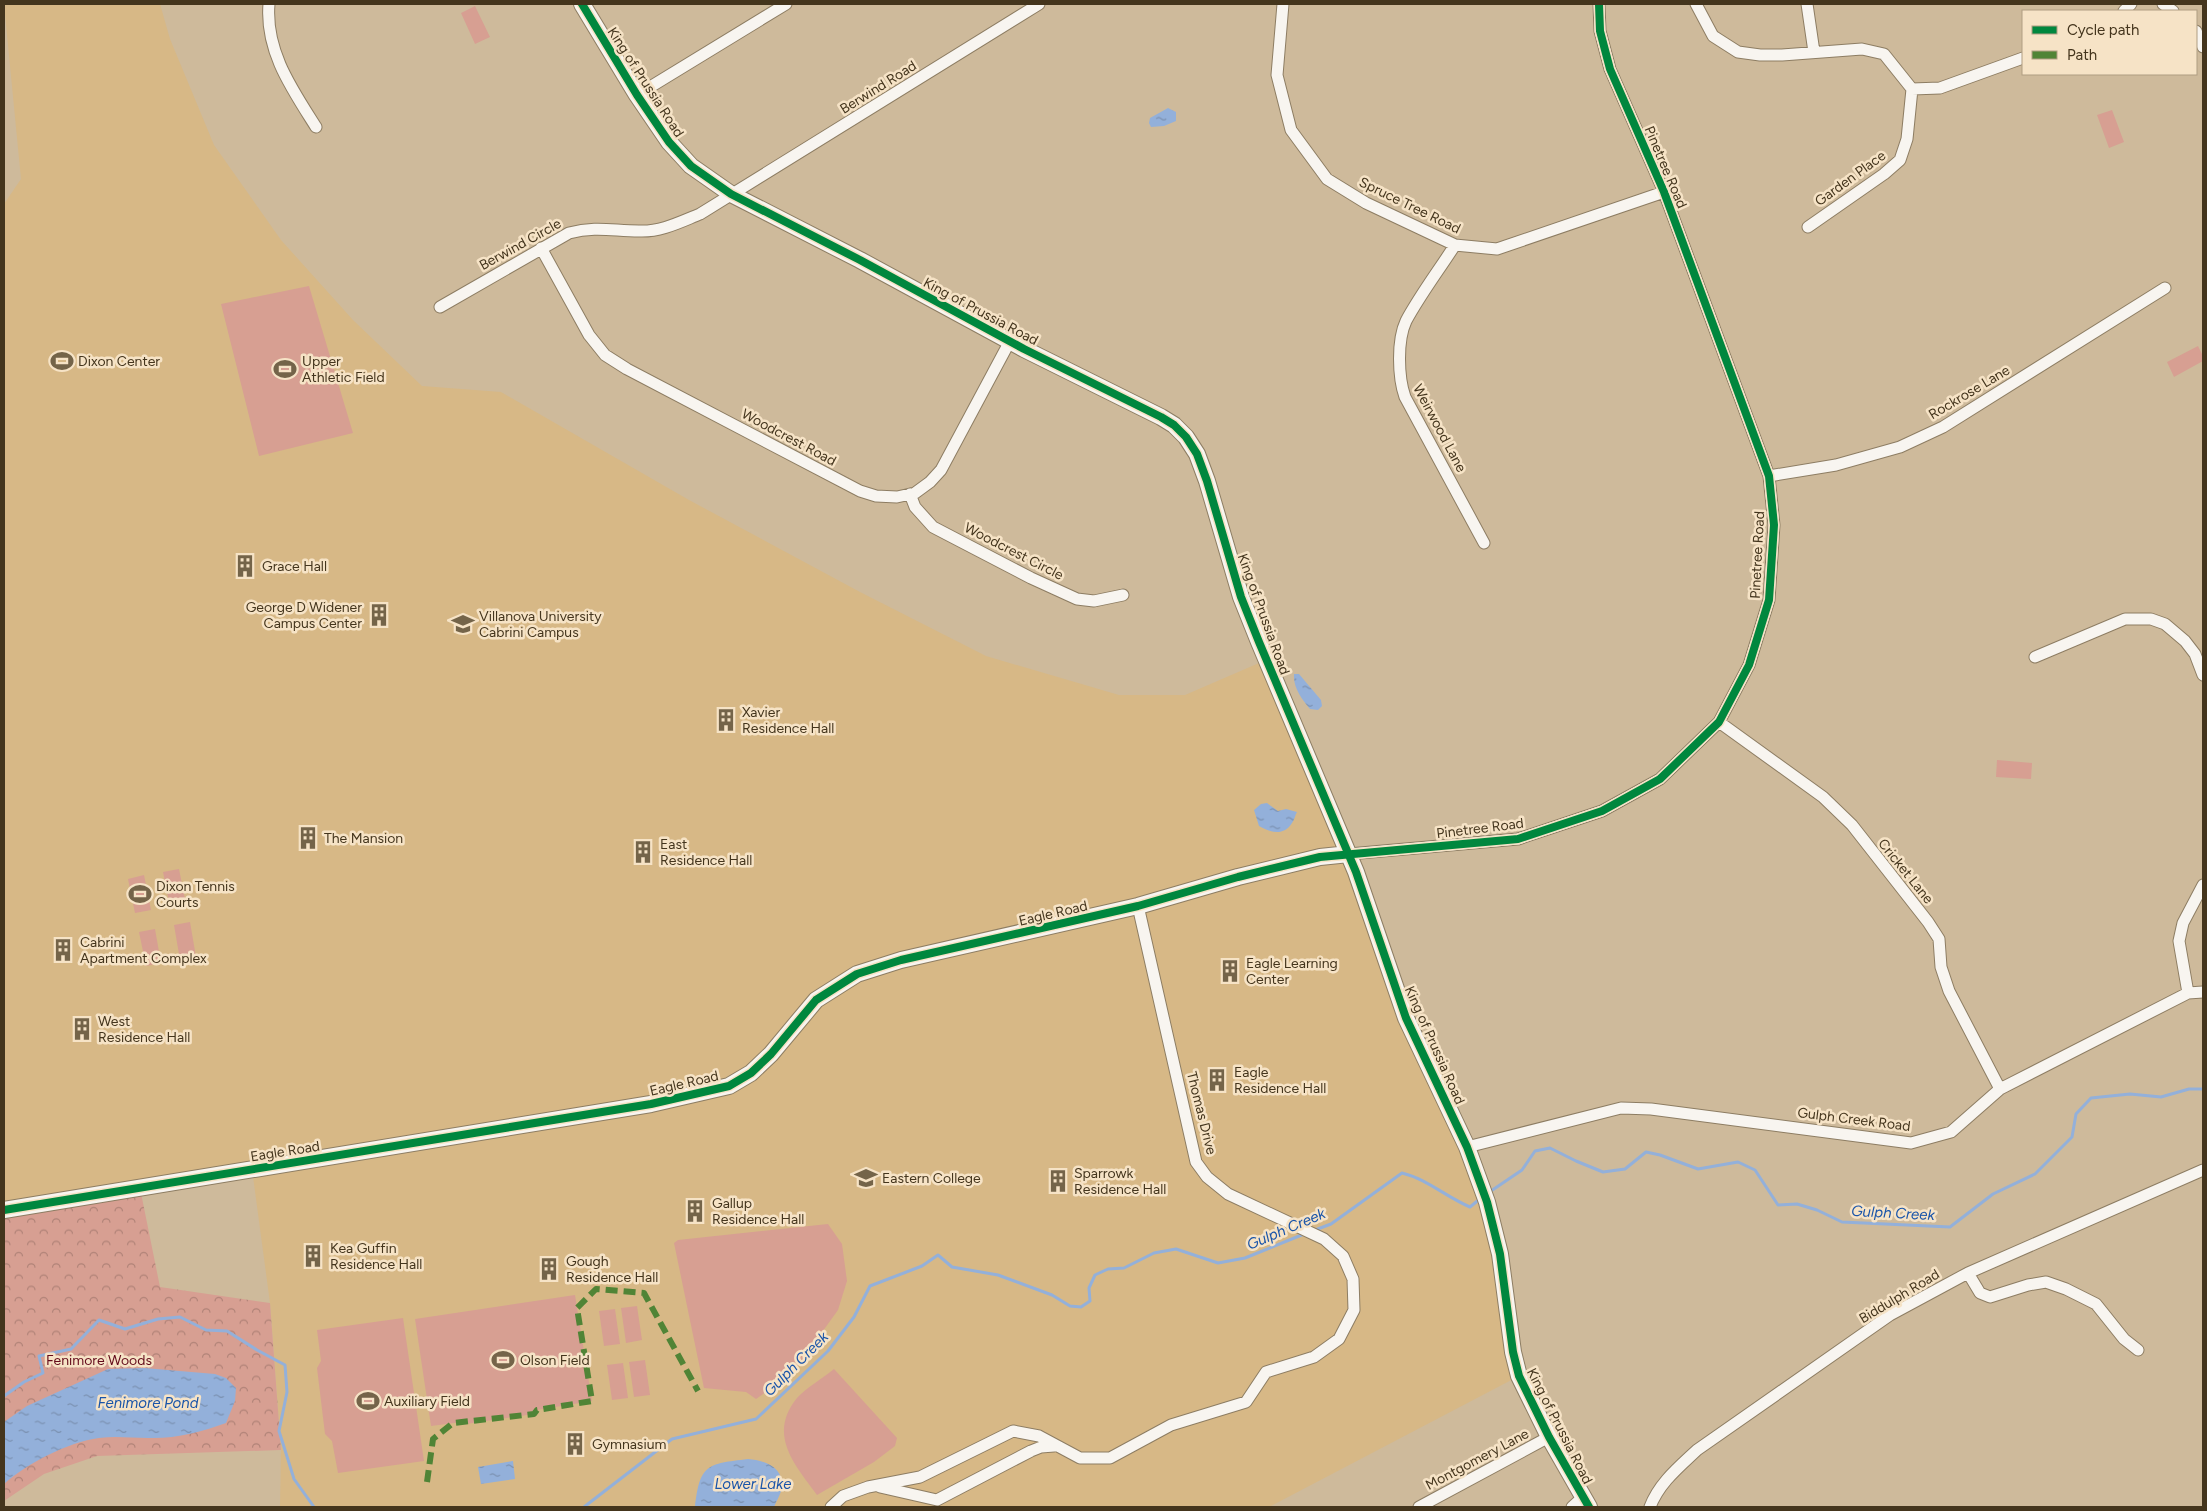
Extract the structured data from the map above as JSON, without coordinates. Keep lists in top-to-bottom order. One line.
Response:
{"streets":{"street":["King of Prussia Road","Berwind Road","Pinetree Road","Garden Place","Spruce Tree Road","Berwind Circle","Rockrose Lane","Weirwood Lane","Woodcrest Road","Woodcrest Circle","Cricket Lane","Eagle Road","Thomas Drive","Gulph Creek Road","Biddulph Road","Montgomery Lane"]},"crossings":[["King of Prussia Road","Berwind Road"],["King of Prussia Road","Pinetree Road"],["King of Prussia Road","Berwind Circle"],["King of Prussia Road","Eagle Road"],["King of Prussia Road","Gulph Creek Road"],["King of Prussia Road","Montgomery Lane"],["Berwind Road","Berwind Circle"],["Pinetree Road","Spruce Tree Road"],["Pinetree Road","Rockrose Lane"],["Pinetree Road","Cricket Lane"],["Pinetree Road","Eagle Road"],["Spruce Tree Road","Weirwood Lane"],["Berwind Circle","Woodcrest Road"],["Woodcrest Road","Woodcrest Circle"],["Cricket Lane","Gulph Creek Road"],["Eagle Road","Thomas Drive"]],"water":["Gulph Creek","Fenimore Pond","Lower Lake"],"parks":["Fenimore Woods"],"places":{"sports":["Dixon Center","Upper Athletic Field","Dixon Tennis Courts","Olson Field","Auxiliary Field"],"building":["Grace Hall","George D Widener Campus Center","Xavier Residence Hall","The Mansion","East Residence Hall","Cabrini Apartment Complex","Eagle Learning Center","West Residence Hall","Eagle Residence Hall","Sparrowk Residence Hall","Gallup Residence Hall","Kea Guffin Residence Hall","Gough Residence Hall","Gymnasium"],"school or university":["Villanova University Cabrini Campus","Eastern College"]},"legend":["Cycle path","Path"]}
